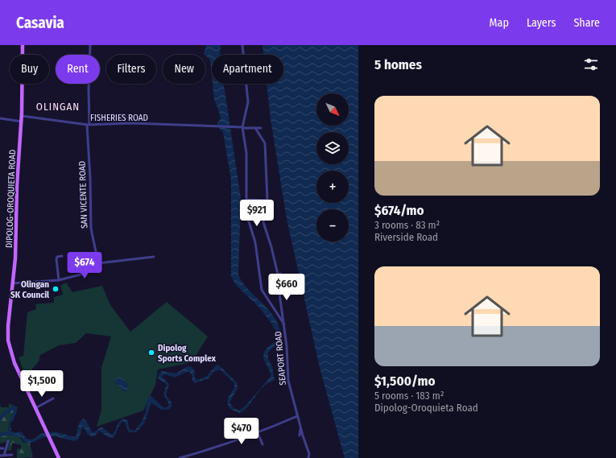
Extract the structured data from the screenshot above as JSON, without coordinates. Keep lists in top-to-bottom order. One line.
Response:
{"streets":{"main road":["DIPOLOG-OROQUIETA ROAD"],"street":["FISHERIES ROAD","SAN VICENTE ROAD","SEAPORT ROAD"]},"crossings":[["FISHERIES ROAD","SAN VICENTE ROAD"],["FISHERIES ROAD","DIPOLOG-OROQUIETA ROAD"],["FISHERIES ROAD","SEAPORT ROAD"]],"districts":["OLINGAN"],"places":["Olingan SK Council","Dipolog Sports Complex"],"north":"bottom right","page":{"header":"Casavia","nav":["Map","Layers","Share"],"heading":"5 homes","chip":["Buy","Rent","Filters","New","Apartment"],"list":[{"name":"$674/mo","note":"3 rooms · 83 m² · Riverside Road"},{"name":"$1,500/mo","note":"5 rooms · 183 m² · Dipolog-Oroquieta Road"}],"map_buttons":["+","−"],"price":["$921","$674","$660","$1,500","$470"]}}
